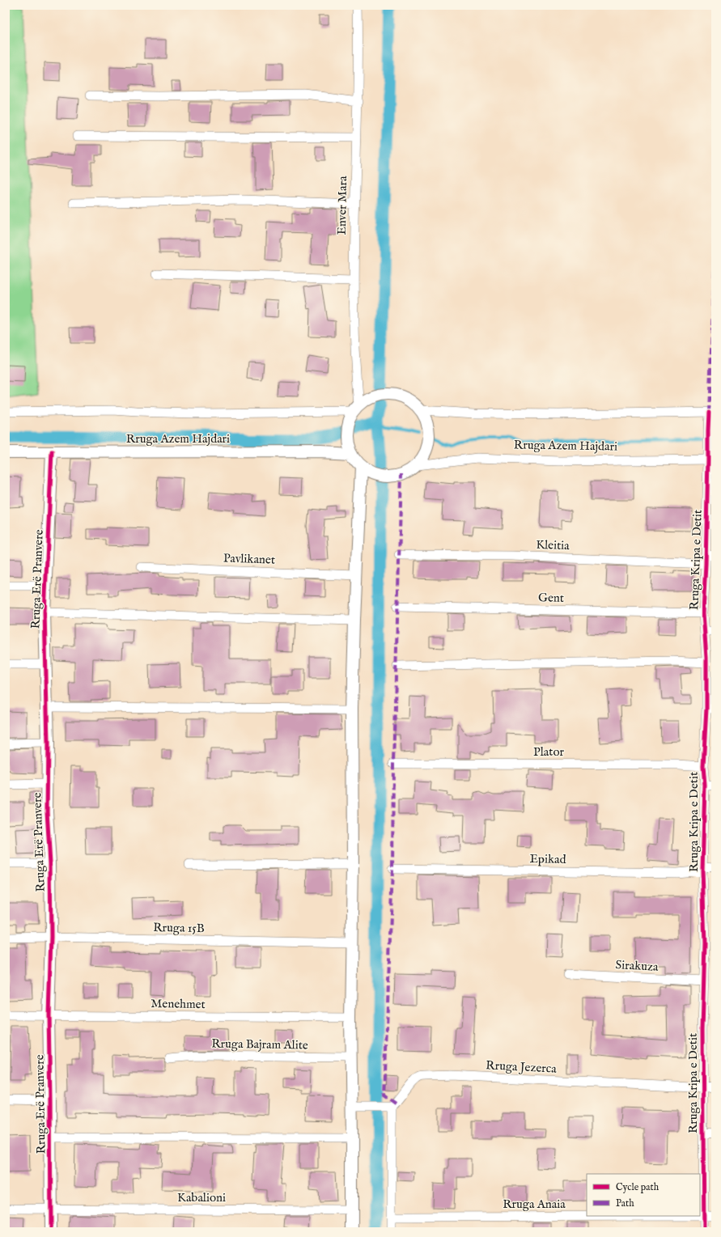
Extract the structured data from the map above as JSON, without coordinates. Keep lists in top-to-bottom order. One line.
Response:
{"streets":{"street":["Enver Mara","Rruga Azem Hajdari","Kleitia","Pavlikanet","Rruga Kripa e Detit","Rruga Erë Pranvere","Gent","Plator","Epikad","Rruga 15B","Sirakuza","Menehmet","Rruga Bajram Alite","Rruga Jezerca","Kabalioni","Rruga Anaia"]},"crossings":[["Enver Mara","Rruga Azem Hajdari"],["Rruga Azem Hajdari","Rruga Kripa e Detit"],["Rruga Azem Hajdari","Rruga Erë Pranvere"],["Kleitia","Rruga Kripa e Detit"],["Rruga Kripa e Detit","Gent"],["Rruga Kripa e Detit","Plator"],["Rruga Kripa e Detit","Epikad"],["Rruga Kripa e Detit","Sirakuza"],["Rruga Kripa e Detit","Rruga Jezerca"],["Rruga Kripa e Detit","Rruga Anaia"],["Rruga Erë Pranvere","Rruga 15B"],["Rruga Erë Pranvere","Menehmet"],["Rruga Erë Pranvere","Kabalioni"]],"legend":["Cycle path","Path"]}
